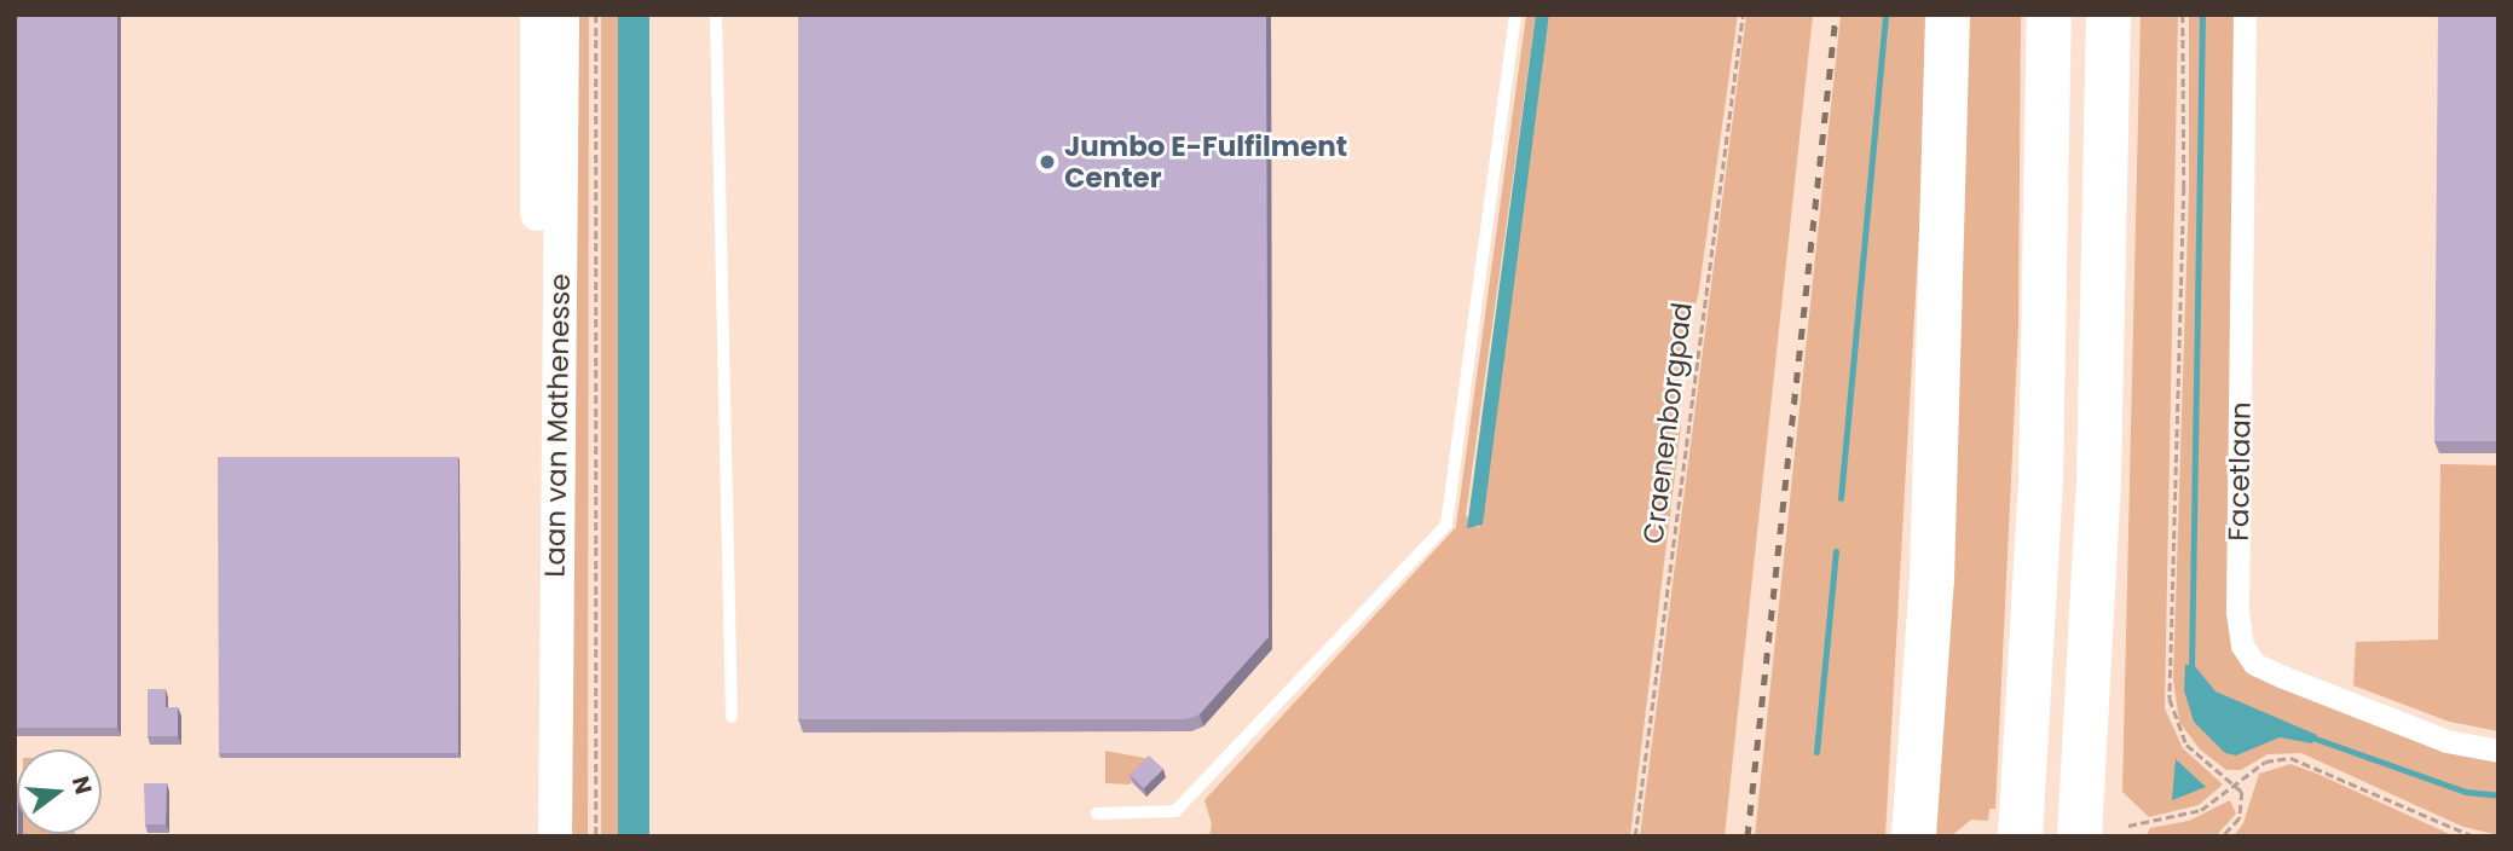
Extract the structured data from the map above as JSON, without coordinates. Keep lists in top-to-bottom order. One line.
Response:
{"streets":{"street":["Laan van Mathenesse","Facetlaan"],"path":["Craenenborgpad"]},"places":["Jumbo E-Fulfilment Center"],"north":"right"}
